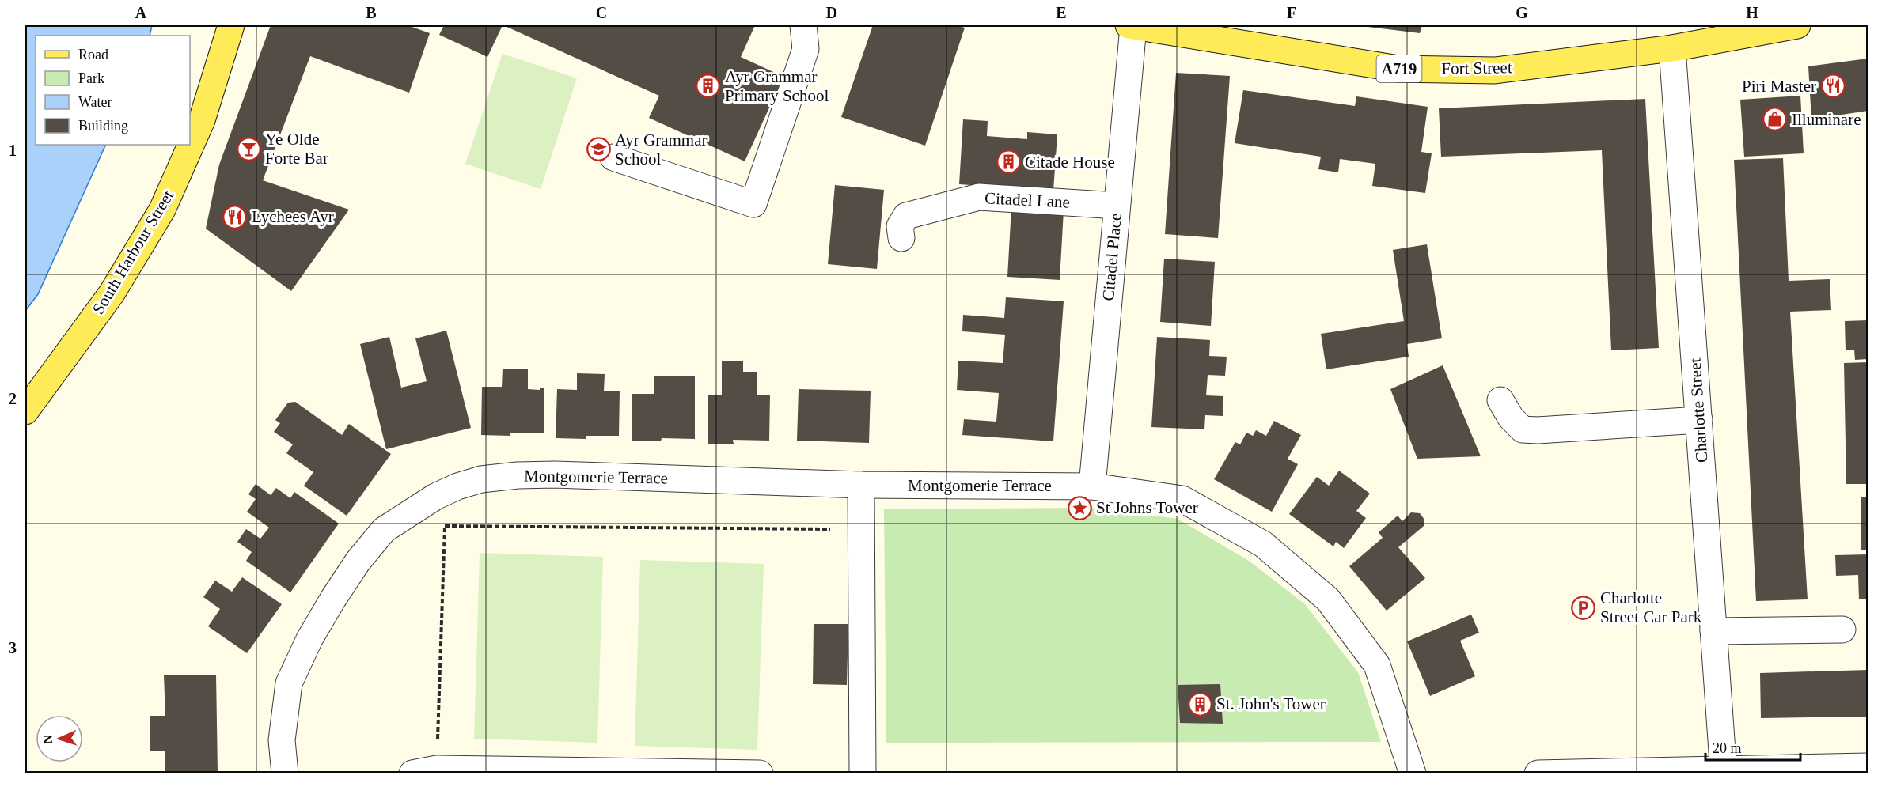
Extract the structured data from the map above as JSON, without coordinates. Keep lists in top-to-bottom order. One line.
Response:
{"streets":{"main road":["Fort Street","A719","South Harbour Street"],"street":["Citadel Lane","Citadel Place","Charlotte Street","Montgomerie Terrace"]},"crossings":[["Fort Street","Citadel Place"],["Fort Street","Charlotte Street"],["Citadel Lane","Citadel Place"],["Citadel Place","Montgomerie Terrace"]],"places":{"building":["Ayr Grammar Primary School","Citade House","St. John's Tower"],"restaurant":["Piri Master","Lychees Ayr"],"shop":["Illuminare"],"bar":["Ye Olde Forte Bar"],"school or university":["Ayr Grammar School"],"place":["St Johns Tower"],"parking":["Charlotte Street Car Park"]},"legend":["Road","Park","Water","Building"],"scale_bar":"20 m","north":"left","grid":{"columns":["A","B","C","D","E","F","G","H"],"rows":["1","2","3"]}}
